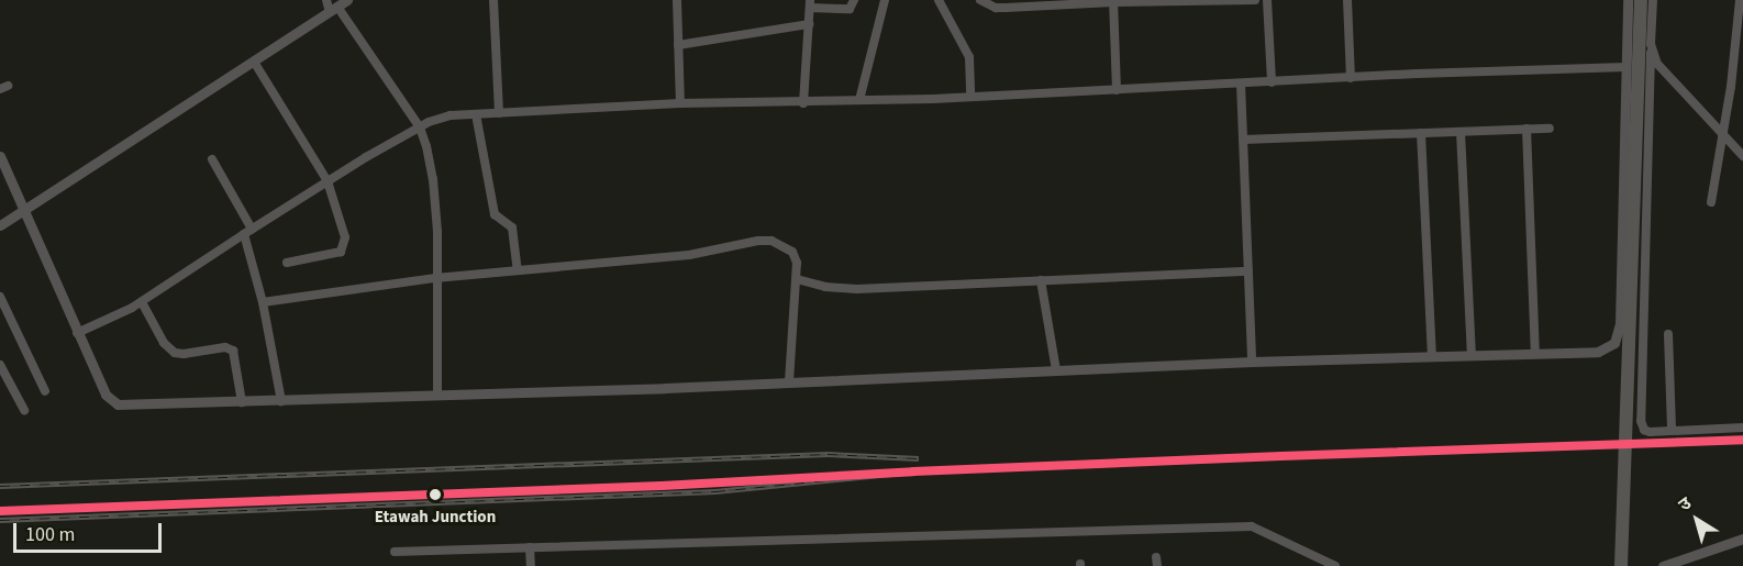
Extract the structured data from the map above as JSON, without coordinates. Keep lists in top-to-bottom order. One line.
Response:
{"places":["Etawah Junction"],"scale_bar":"100 m","north":"top left"}
